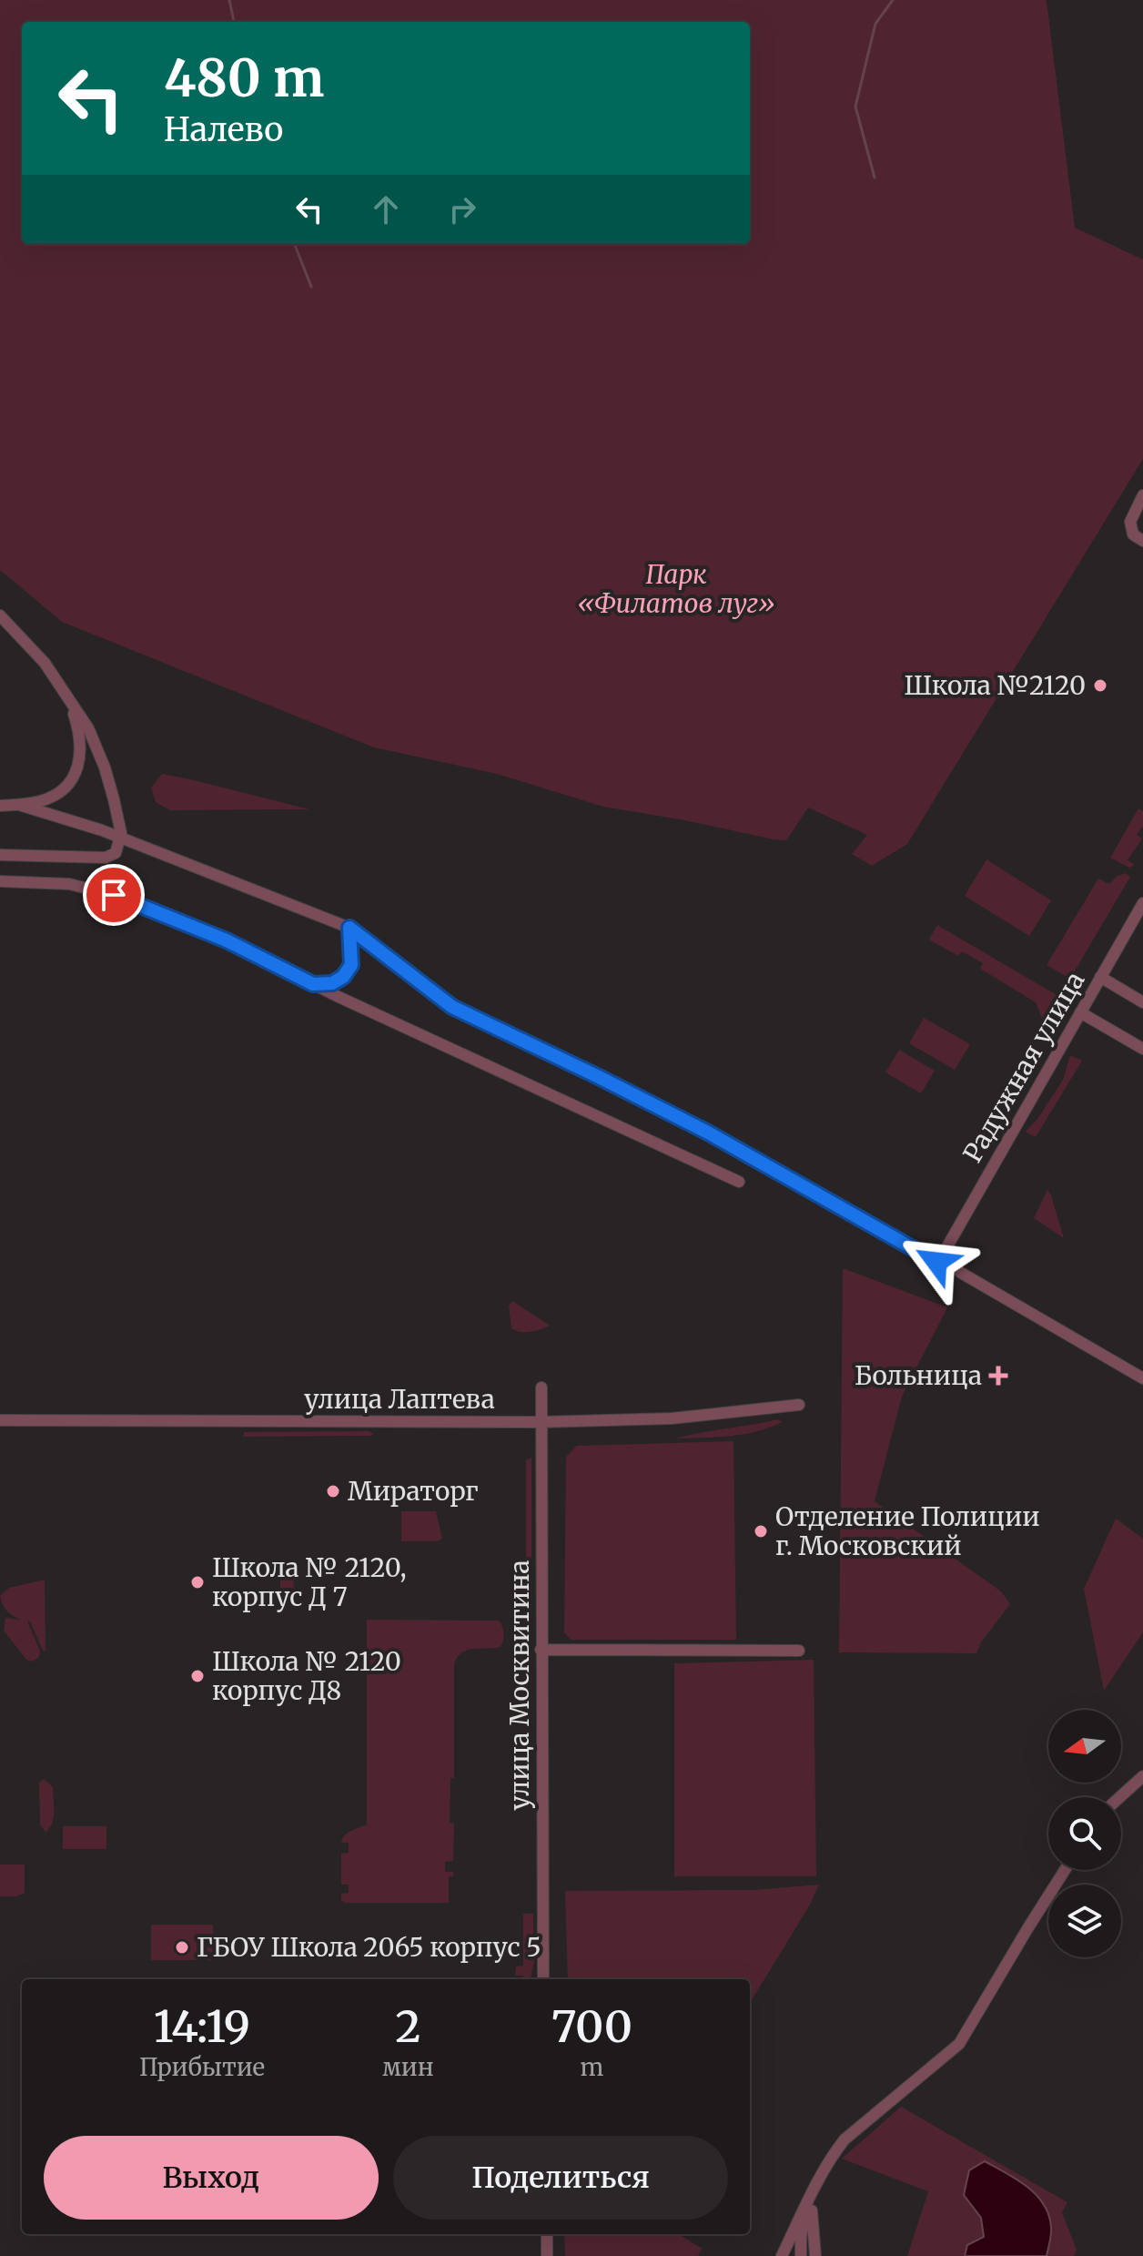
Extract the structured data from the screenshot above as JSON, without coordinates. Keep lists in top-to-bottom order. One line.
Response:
{"streets":{"street":["Радужная улица","улица Лаптева","улица Москвитина"]},"crossings":[["улица Лаптева","улица Москвитина"]],"parks":["Парк «Филатов луг»"],"places":{"other":["Школа №2120","Мираторг","Отделение Полиции г. Московский","Школа № 2120, корпус Д 7","Школа № 2120 корпус Д8","ГБОУ Школа 2065 корпус 5"],"health":["Больница"]},"north":"left","page":{"turn":["480 m","Налево"],"eta":["14:19","Прибытие","2","мин","700","m"],"buttons":["Выход","Поделиться"]}}
